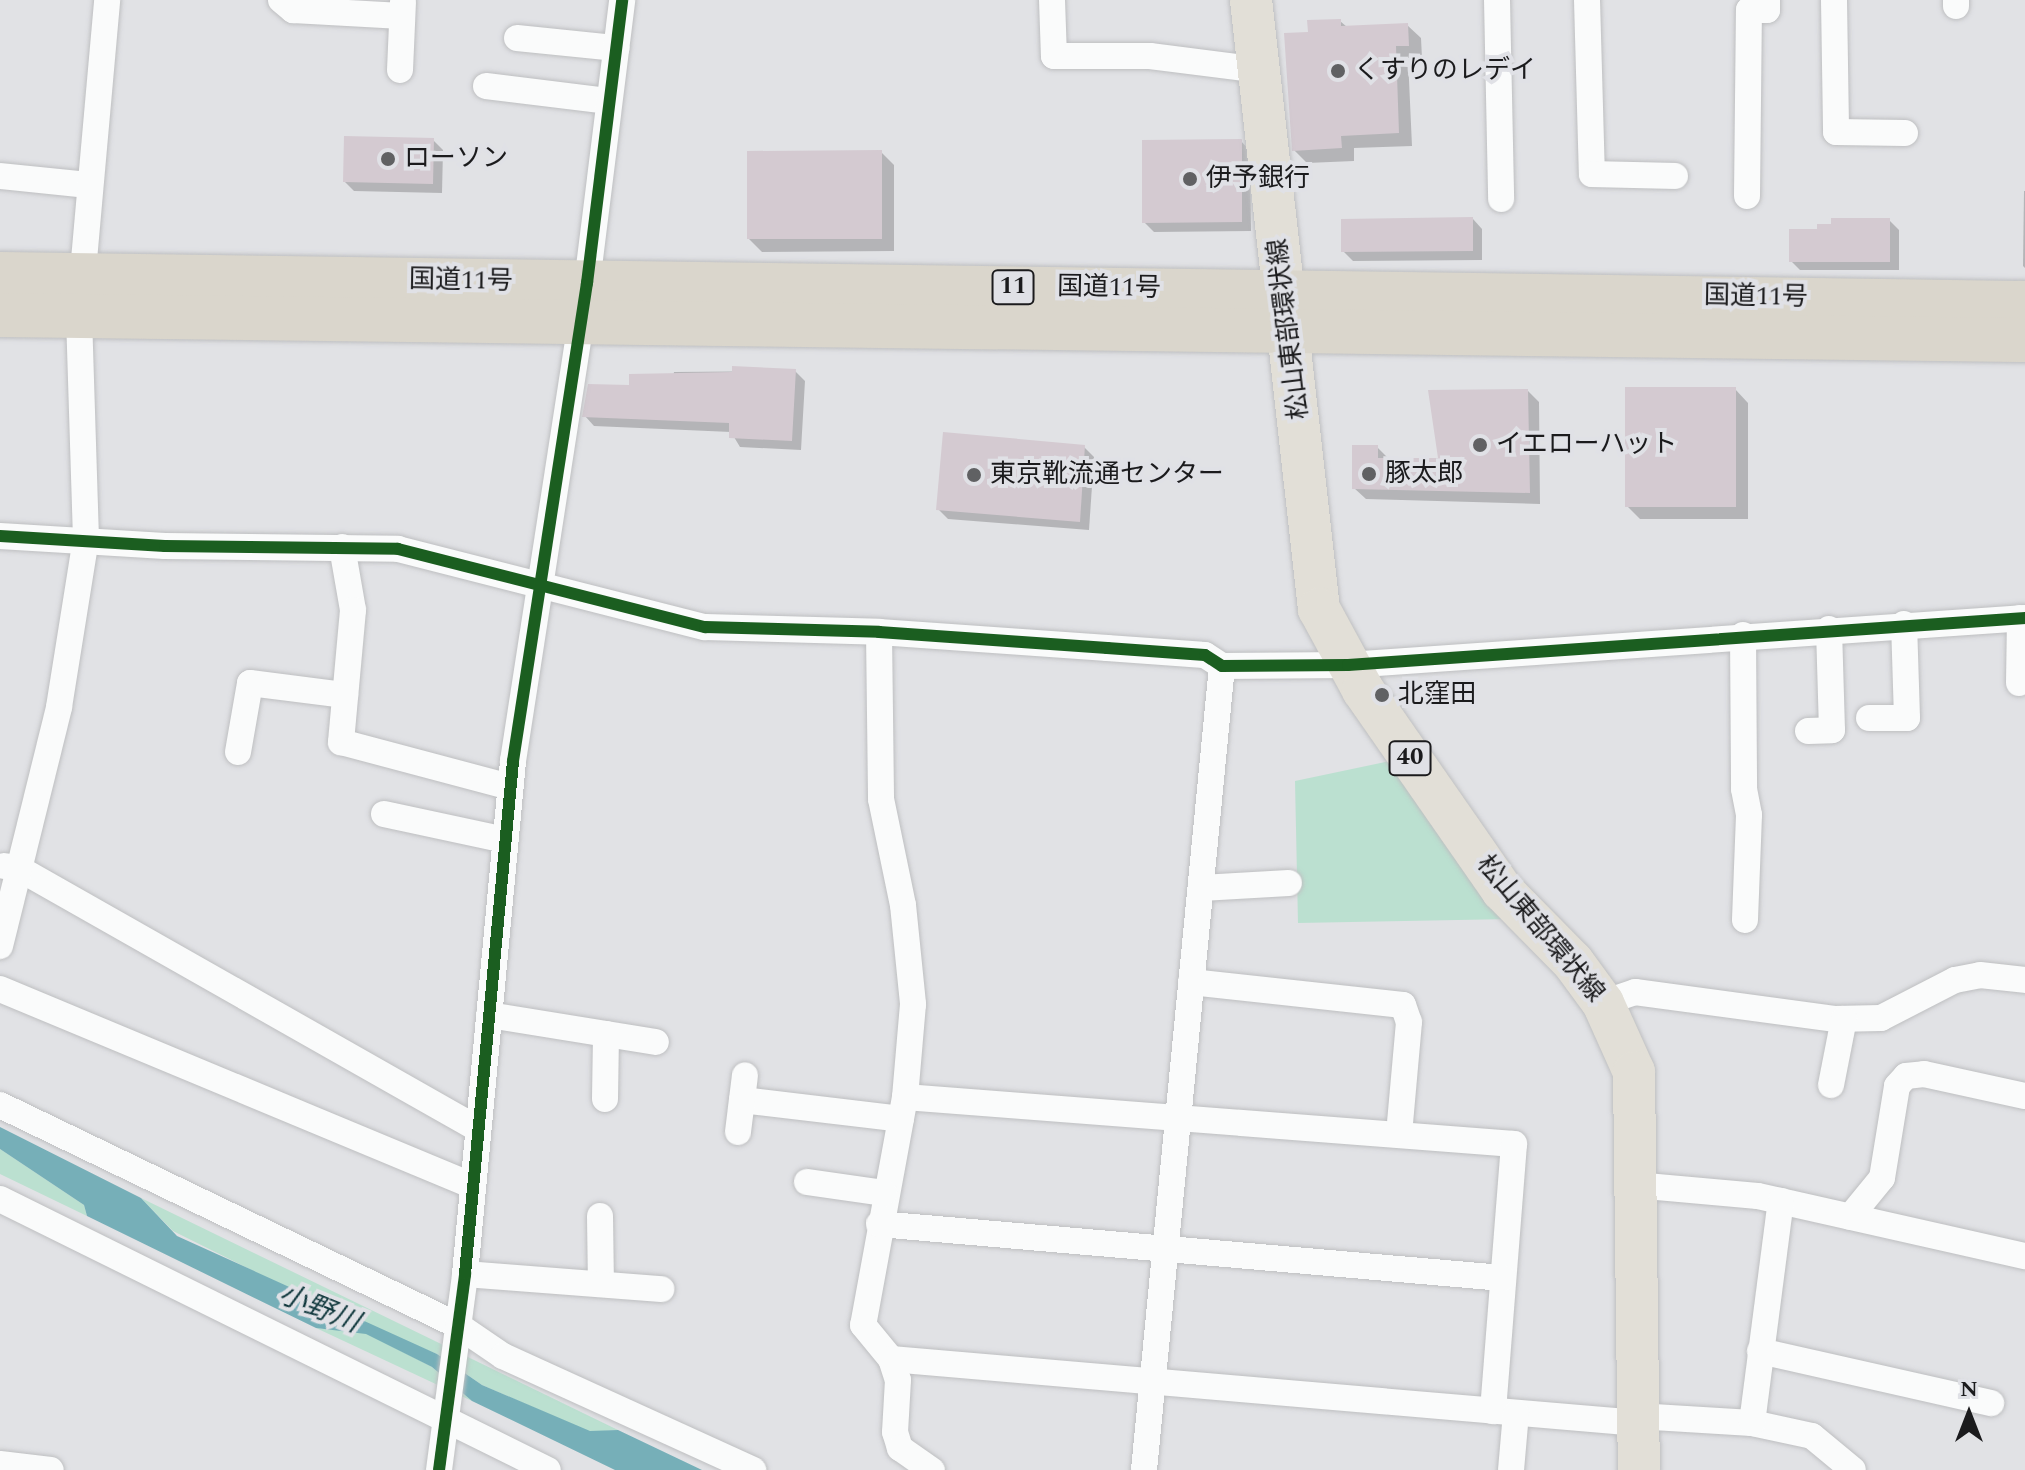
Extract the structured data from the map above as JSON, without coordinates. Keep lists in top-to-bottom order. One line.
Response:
{"streets":{"highway":["国道11号","11"],"main road":["松山東部環状線","40"]},"crossings":[["国道11号","松山東部環状線"]],"water":["小野川"],"places":["くすりのレデイ","ローソン","伊予銀行","イエローハット","豚太郎","東京靴流通センター","北窪田"],"north":"top"}
